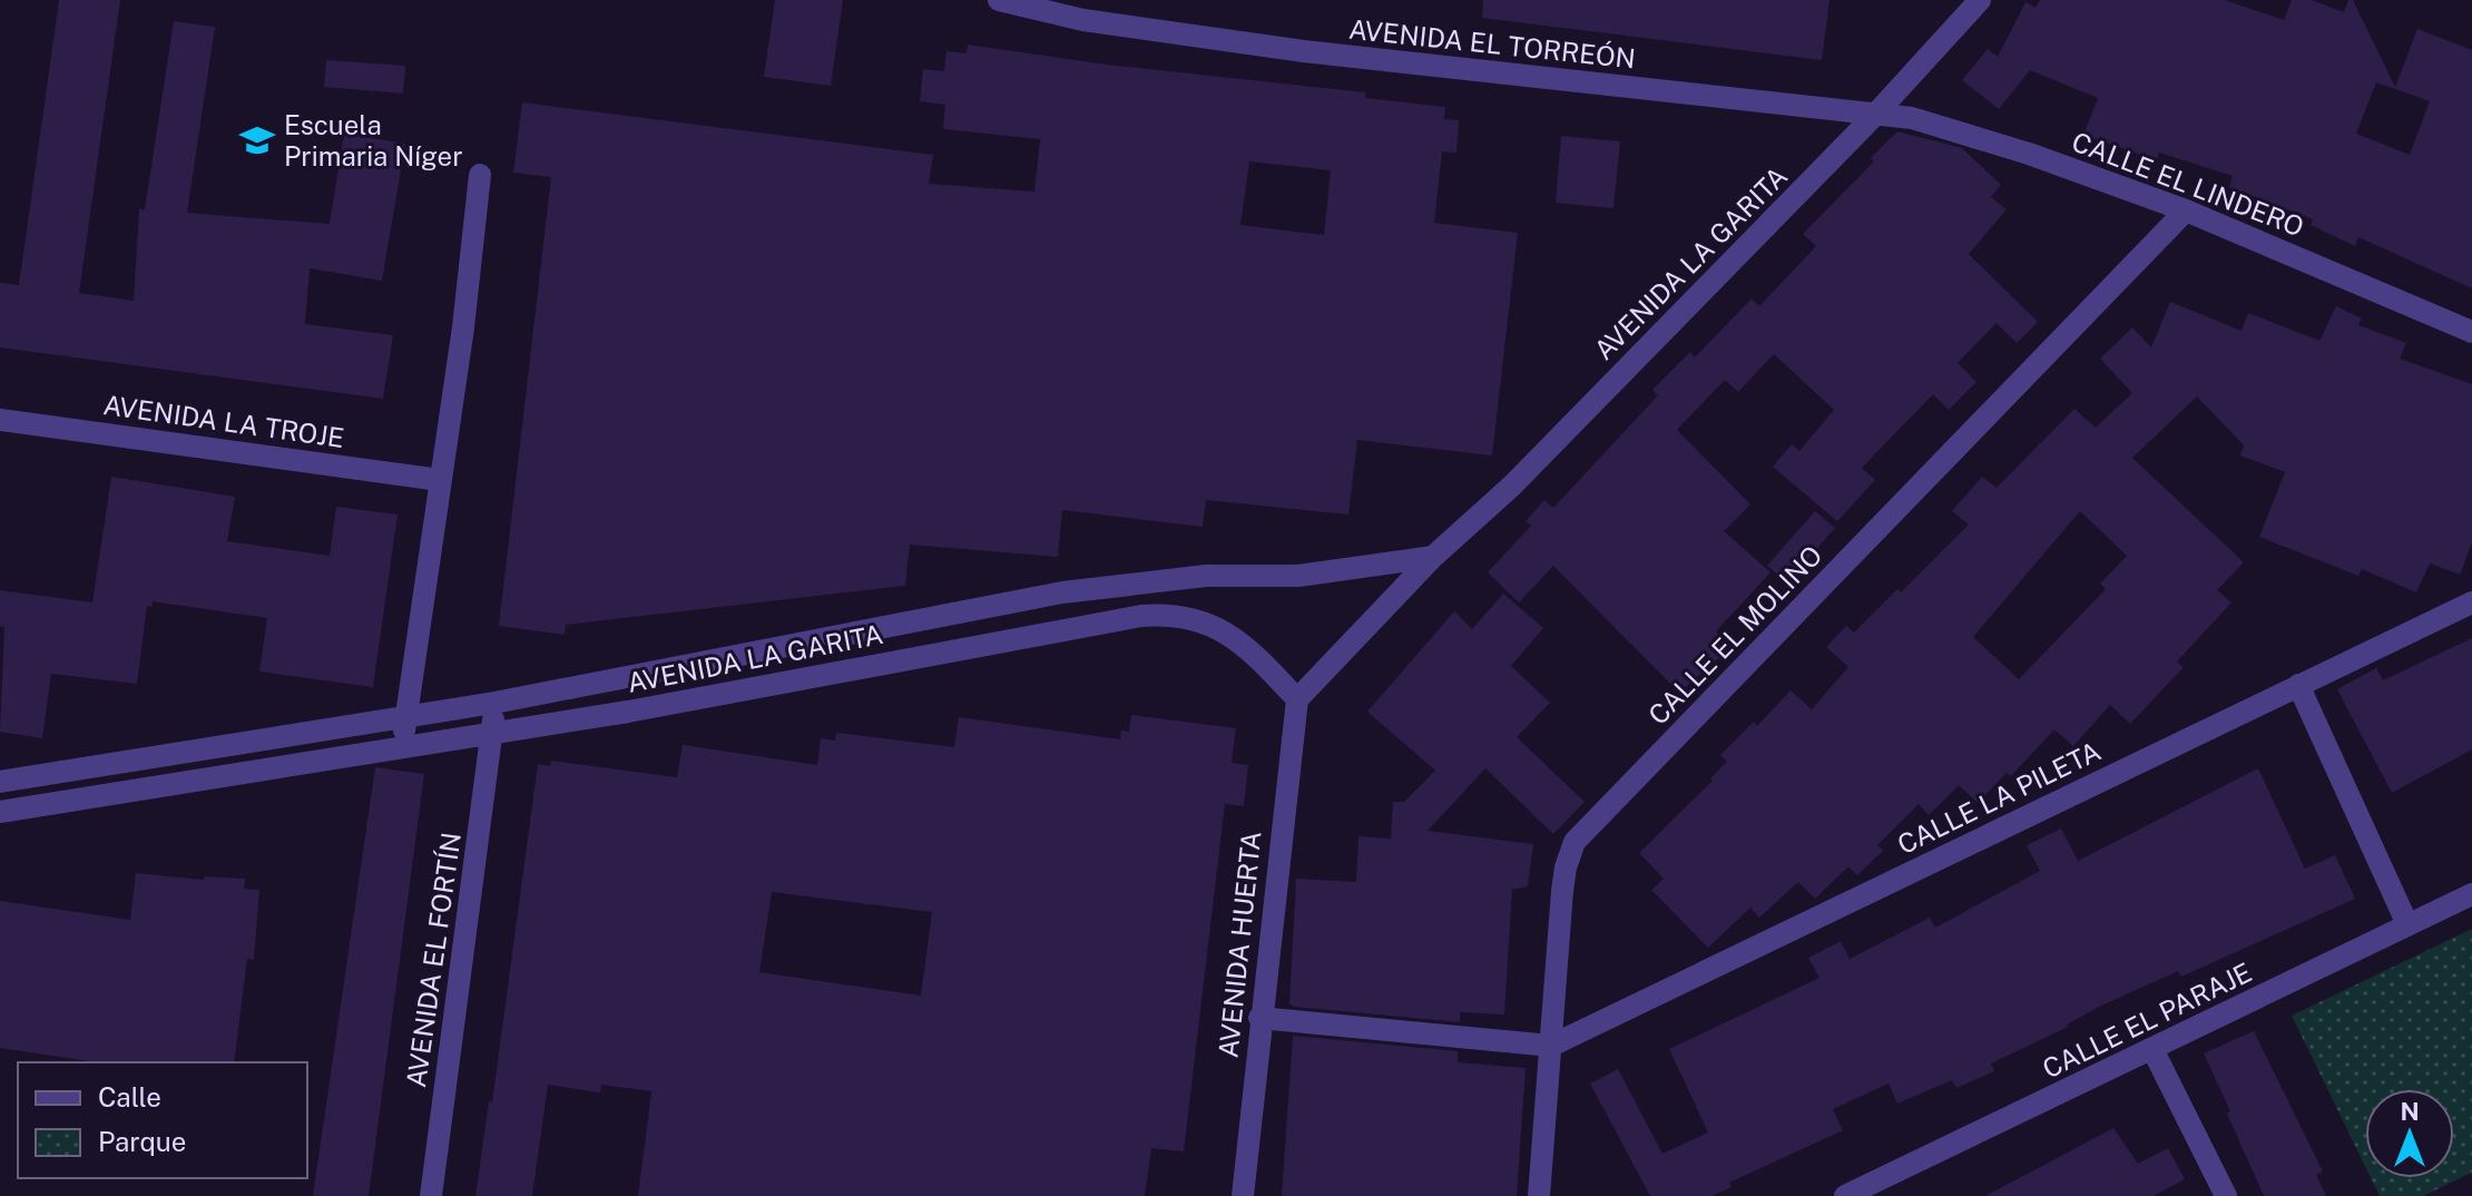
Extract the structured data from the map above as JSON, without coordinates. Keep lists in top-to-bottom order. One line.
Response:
{"streets":{"street":["AVENIDA EL TORREÓN","CALLE EL LINDERO","AVENIDA LA GARITA","AVENIDA LA TROJE","CALLE EL MOLINO","CALLE LA PILETA","AVENIDA HUERTA","AVENIDA EL FORTÍN","CALLE EL PARAJE"]},"crossings":[["AVENIDA EL TORREÓN","CALLE EL LINDERO"],["AVENIDA EL TORREÓN","AVENIDA LA GARITA"],["CALLE EL LINDERO","AVENIDA LA GARITA"],["CALLE EL LINDERO","CALLE EL MOLINO"],["AVENIDA LA GARITA","AVENIDA HUERTA"],["AVENIDA LA GARITA","AVENIDA EL FORTÍN"],["CALLE EL MOLINO","CALLE LA PILETA"]],"places":{"school or university":["Escuela Primaria Níger"]},"legend":["Calle","Parque"],"north":"top"}
